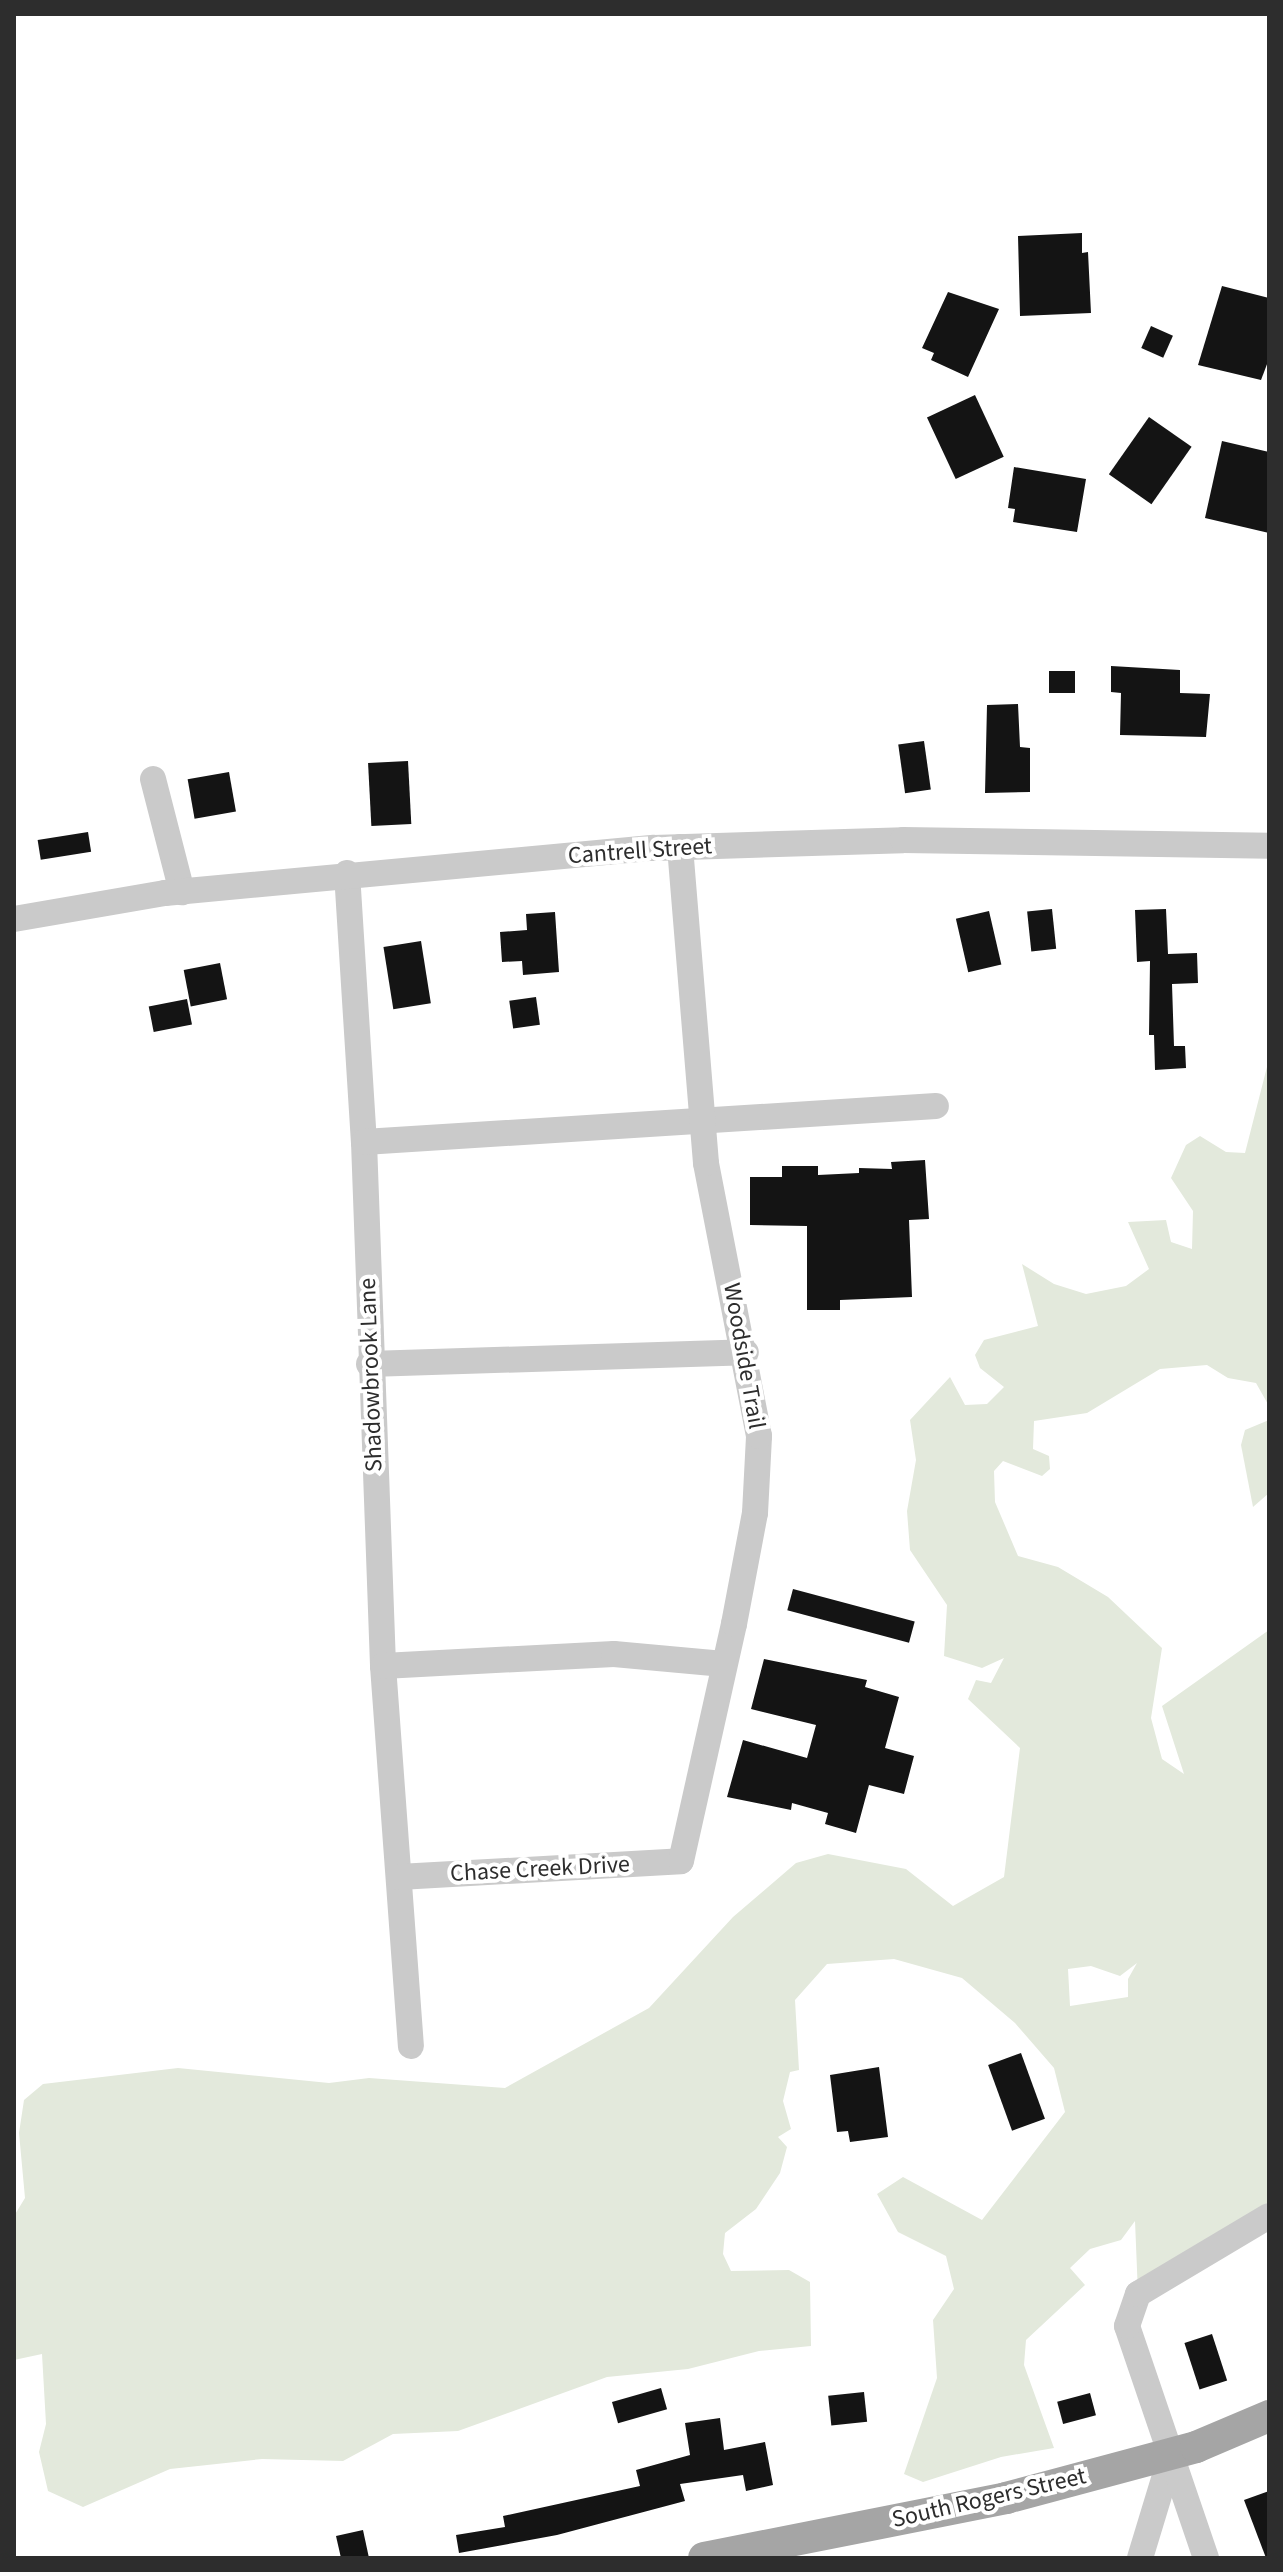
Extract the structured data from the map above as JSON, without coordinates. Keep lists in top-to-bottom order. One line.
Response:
{"streets":{"main road":["South Rogers Street"],"street":["Cantrell Street","Woodside Trail","Shadowbrook Lane","Chase Creek Drive"]},"crossings":[["Cantrell Street","Woodside Trail"],["Cantrell Street","Shadowbrook Lane"],["Woodside Trail","Chase Creek Drive"],["Shadowbrook Lane","Chase Creek Drive"]]}
